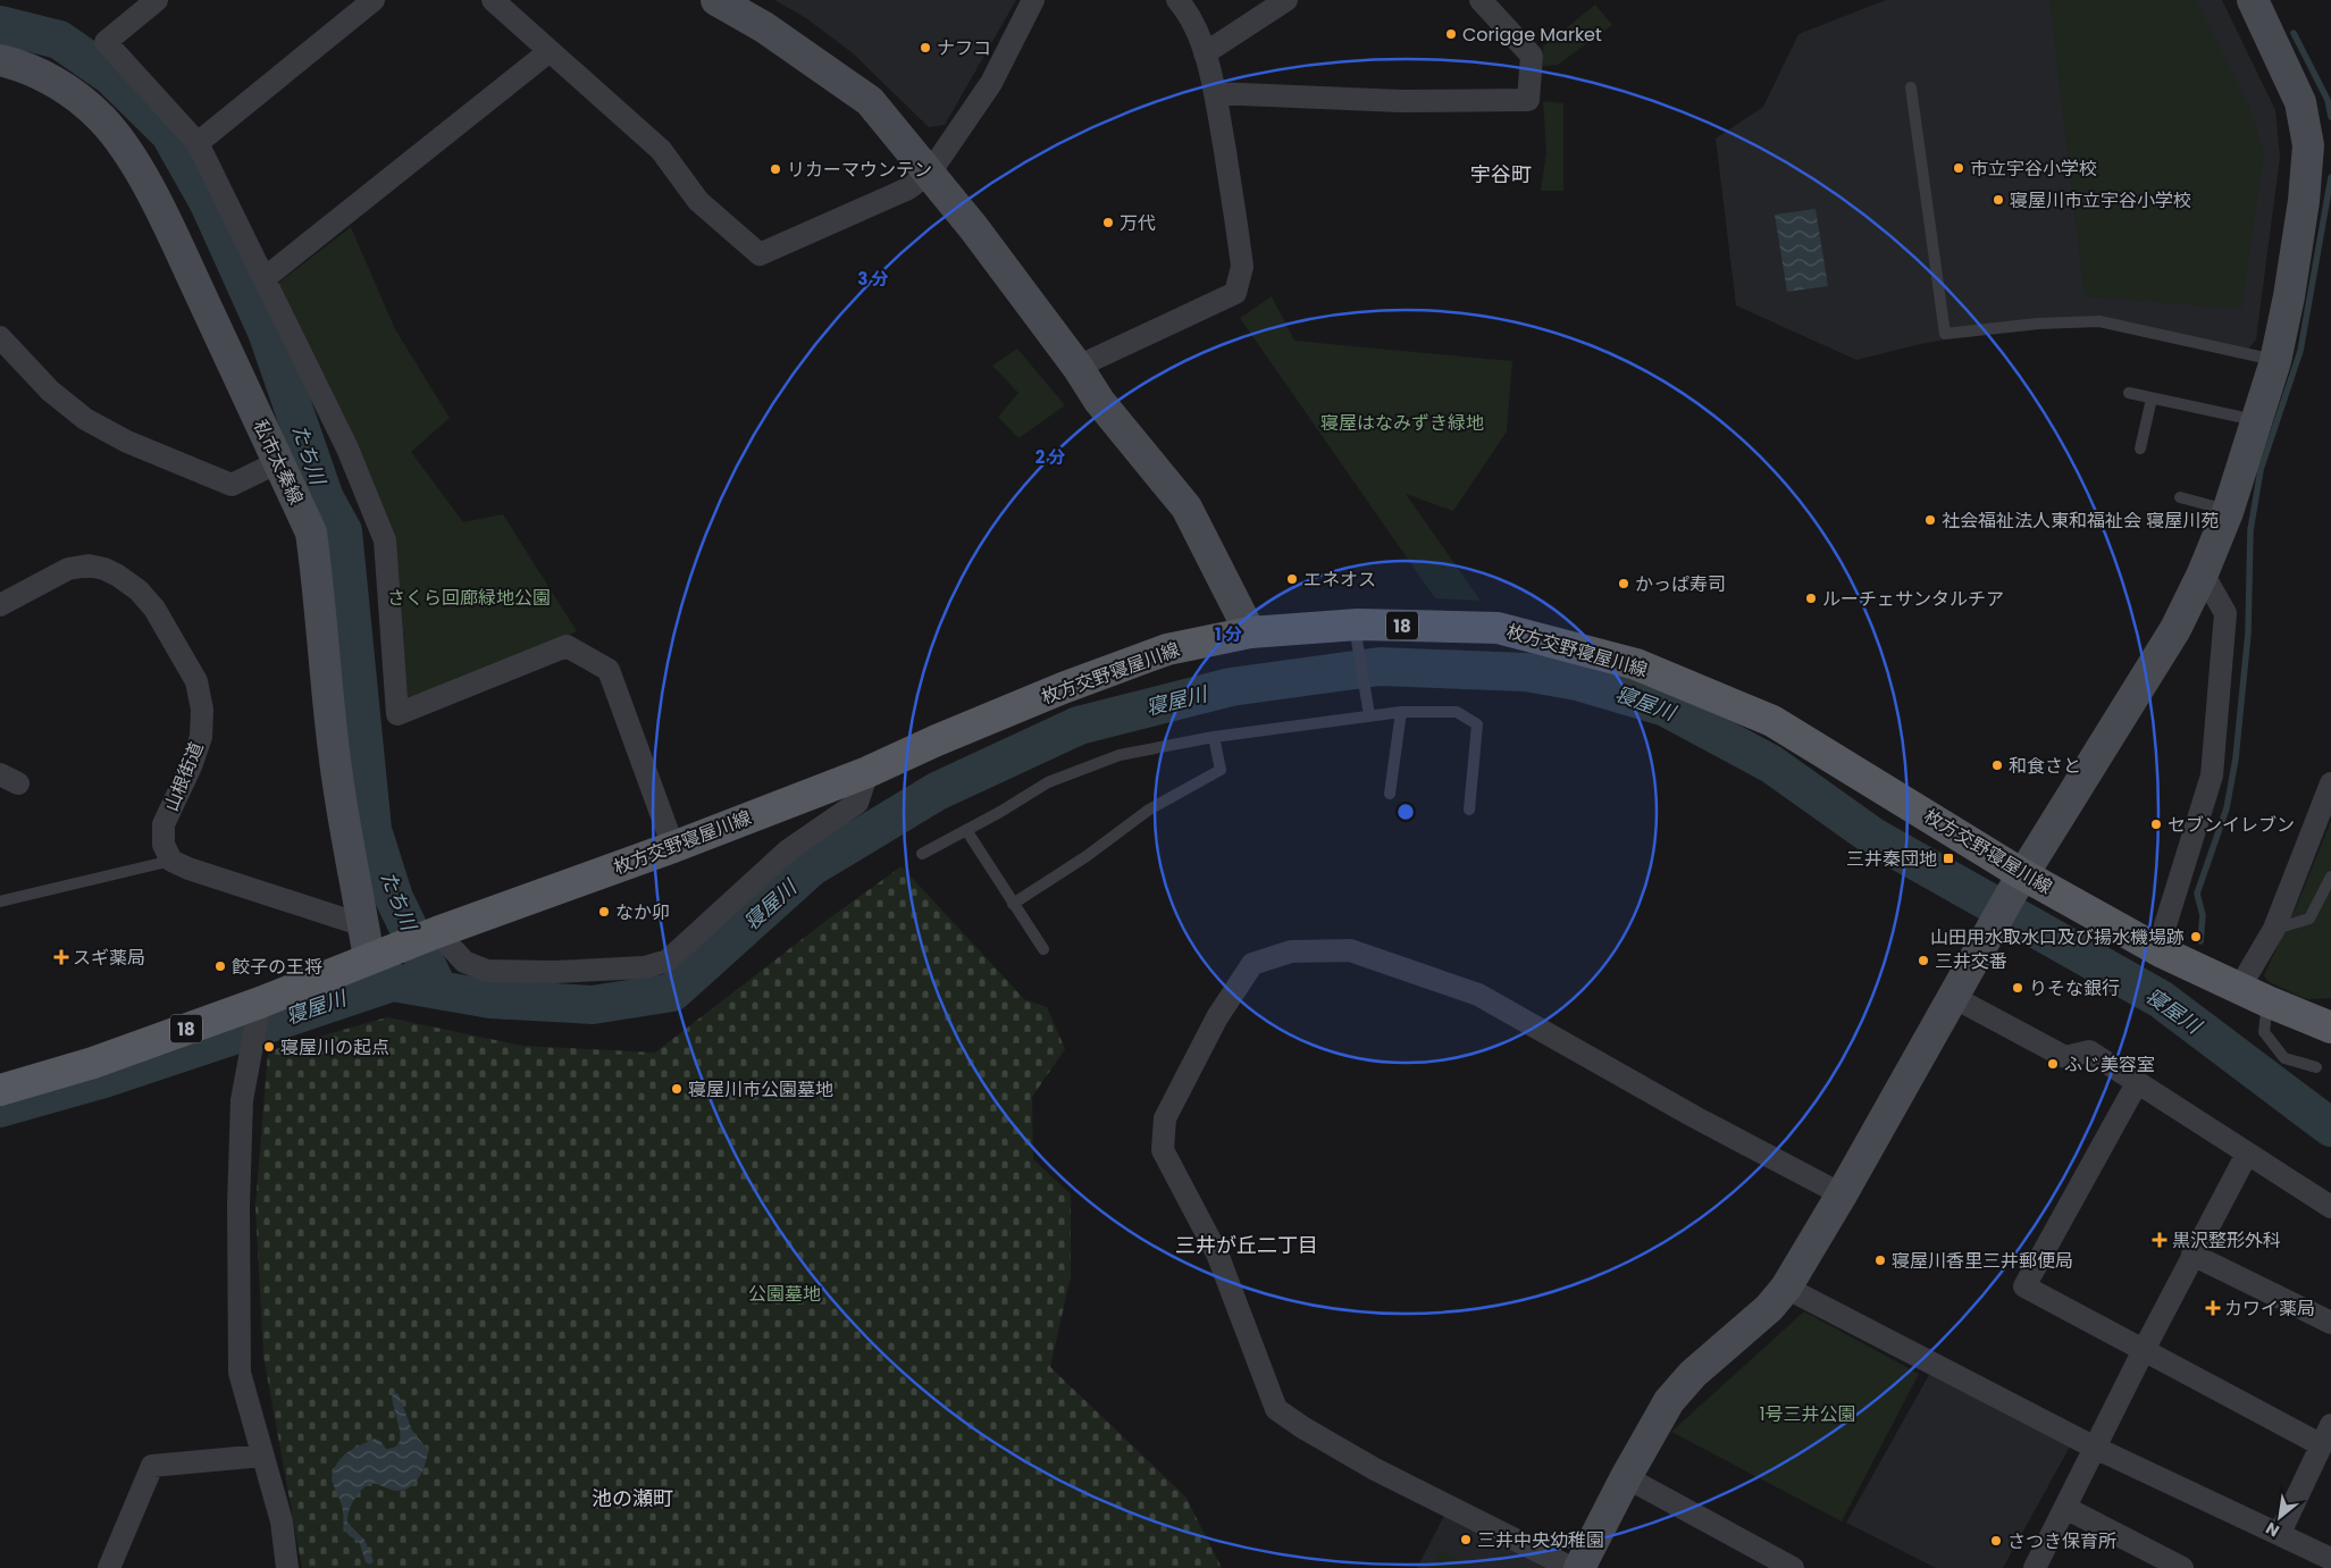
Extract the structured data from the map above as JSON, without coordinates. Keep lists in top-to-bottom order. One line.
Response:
{"streets":{"main road":["18","枚方交野寝屋川線"],"street":["私市太秦線","山根街道"]},"crossings":[["私市太秦線","枚方交野寝屋川線"]],"districts":["宇谷町","三井が丘二丁目","池の瀬町"],"water":["たち川","寝屋川"],"parks":["寝屋はなみずき緑地","さくら回廊緑地公園","公園墓地","1号三井公園"],"places":{"other":["Corigge Market","ナフコ","市立宇谷小学校","リカーマウンテン","寝屋川市立宇谷小学校","万代","社会福祉法人東和福祉会 寝屋川苑","エネオス","かっぱ寿司","ルーチェサンタルチア","和食さと","セブンイレブン","なか卯","山田用水取水口及び揚水機場跡","三井交番","餃子の王将","りそな銀行","寝屋川の起点","ふじ美容室","寝屋川市公園墓地","寝屋川香里三井郵便局","三井中央幼稚園","さつき保育所"],"transit":["三井秦団地"],"health":["スギ薬局","黒沢整形外科","カワイ薬局"]},"north":"bottom left","rings":["3 分","2 分","1 分"]}
